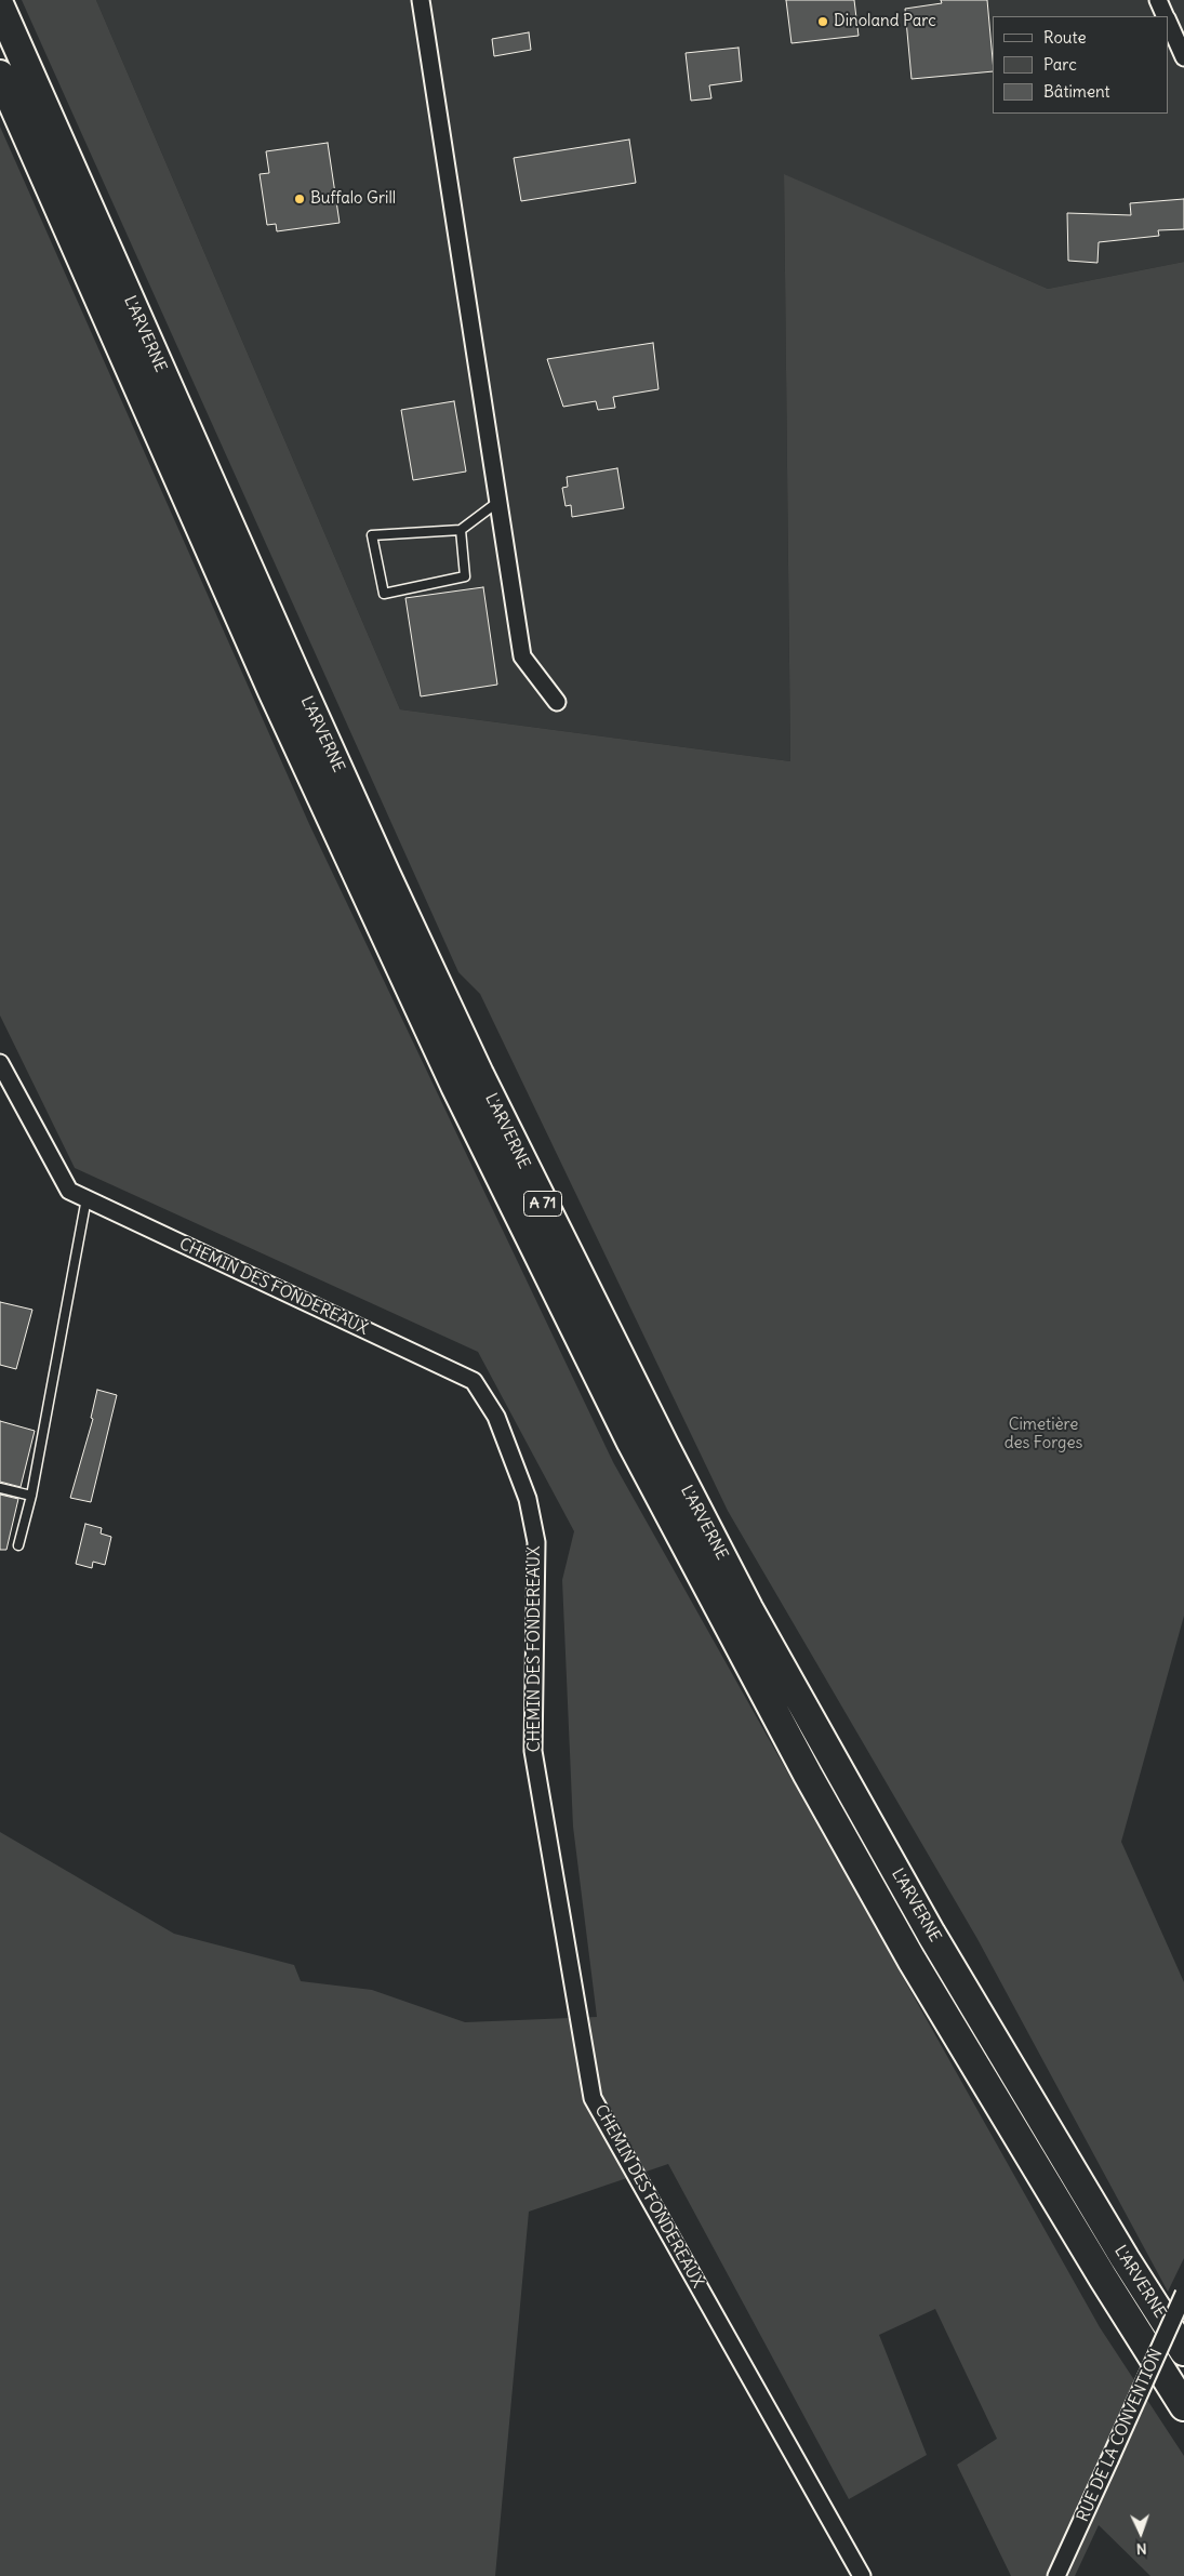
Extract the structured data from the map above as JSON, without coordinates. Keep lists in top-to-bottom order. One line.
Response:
{"streets":{"highway":["L'ARVERNE","A 71"],"street":["CHEMIN DES FONDEREAUX","RUE DE LA CONVENTION"]},"parks":["Cimetière des Forges"],"places":["Dinoland Parc","Buffalo Grill"],"legend":["Route","Parc","Bâtiment"],"north":"bottom"}
